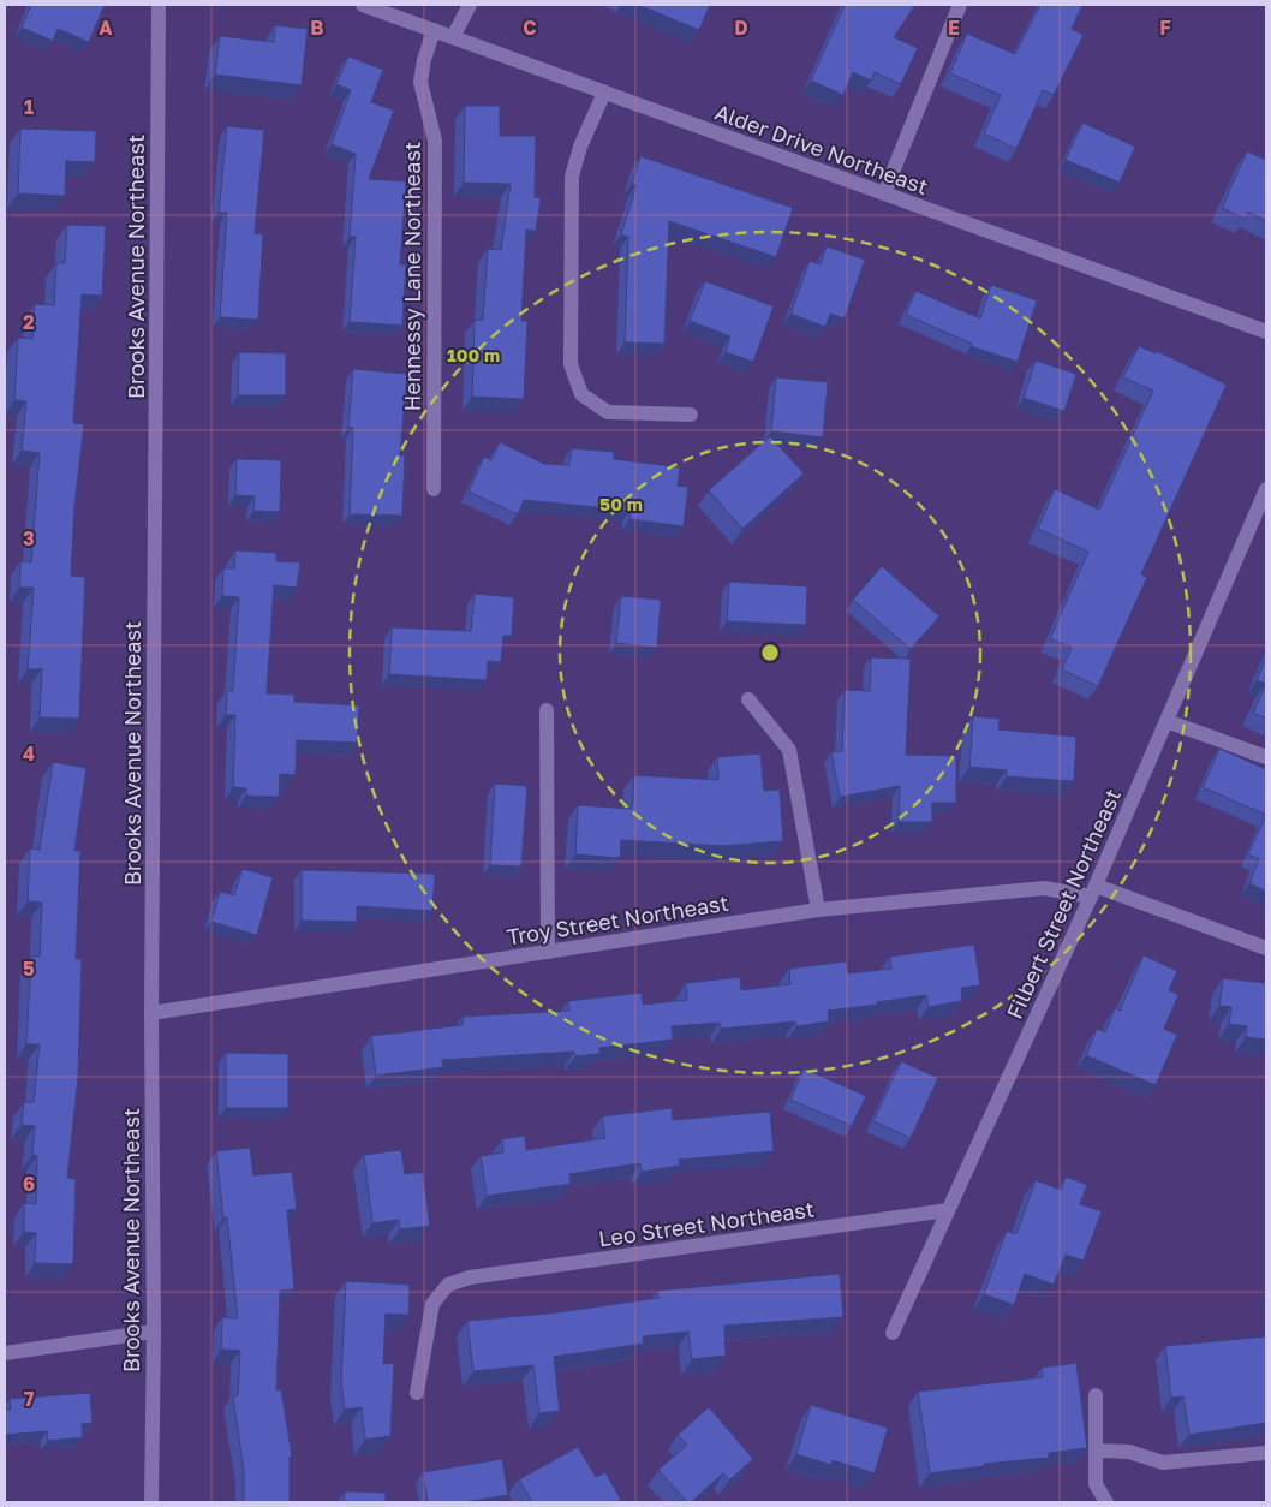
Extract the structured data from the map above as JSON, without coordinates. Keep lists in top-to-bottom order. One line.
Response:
{"streets":{"street":["Alder Drive Northeast","Brooks Avenue Northeast","Hennessy Lane Northeast","Filbert Street Northeast","Troy Street Northeast","Leo Street Northeast"]},"crossings":[["Alder Drive Northeast","Hennessy Lane Northeast"],["Brooks Avenue Northeast","Troy Street Northeast"],["Filbert Street Northeast","Troy Street Northeast"],["Filbert Street Northeast","Leo Street Northeast"]],"grid":{"columns":["A","B","C","D","E","F"],"rows":["1","2","3","4","5","6","7"]},"rings":["100 m","50 m"]}
